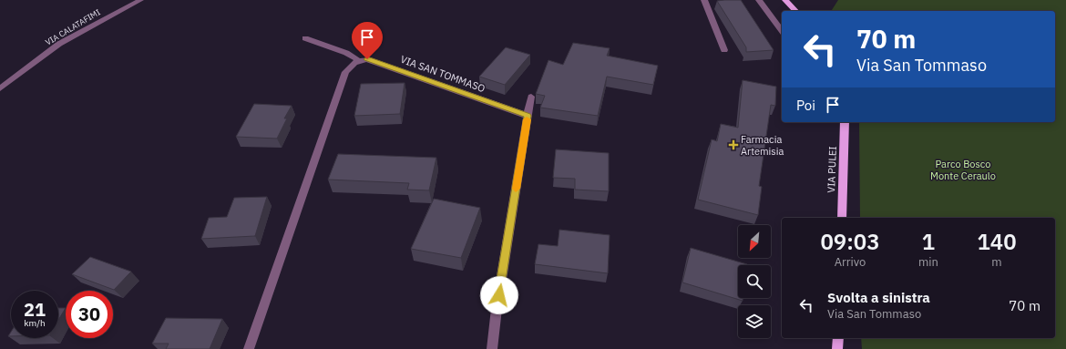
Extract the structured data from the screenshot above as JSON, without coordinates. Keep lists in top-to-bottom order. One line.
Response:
{"streets":{"main road":["VIA PULEI"],"street":["VIA CALATAFIMI","VIA SAN TOMMASO"]},"parks":["Parco Bosco Monte Ceraulo"],"places":{"health":["Farmacia Artemisia"]},"north":"bottom left","page":{"turn":["70 m","Via San Tommaso"],"then":"Poi","eta":["09:03","Arrivo","1","min","140","m"],"list":[{"name":"Svolta a sinistra","note":"Via San Tommaso","value":"70 m"}],"speed":"21 km/h","limit":"30"}}
